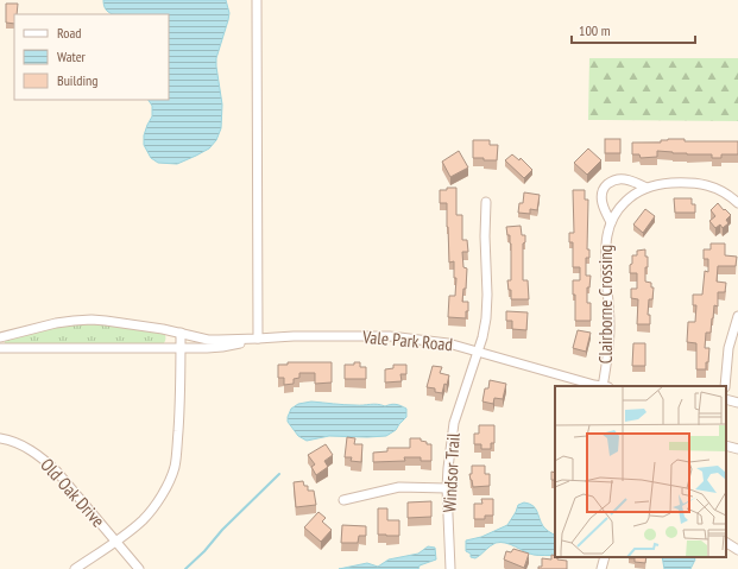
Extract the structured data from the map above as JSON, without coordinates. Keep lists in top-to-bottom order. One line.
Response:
{"streets":{"street":["Clairborne Crossing","Vale Park Road","Windsor Trail","Old Oak Drive"]},"crossings":[["Vale Park Road","Windsor Trail"]],"legend":["Road","Water","Building"],"scale_bar":"100 m"}
